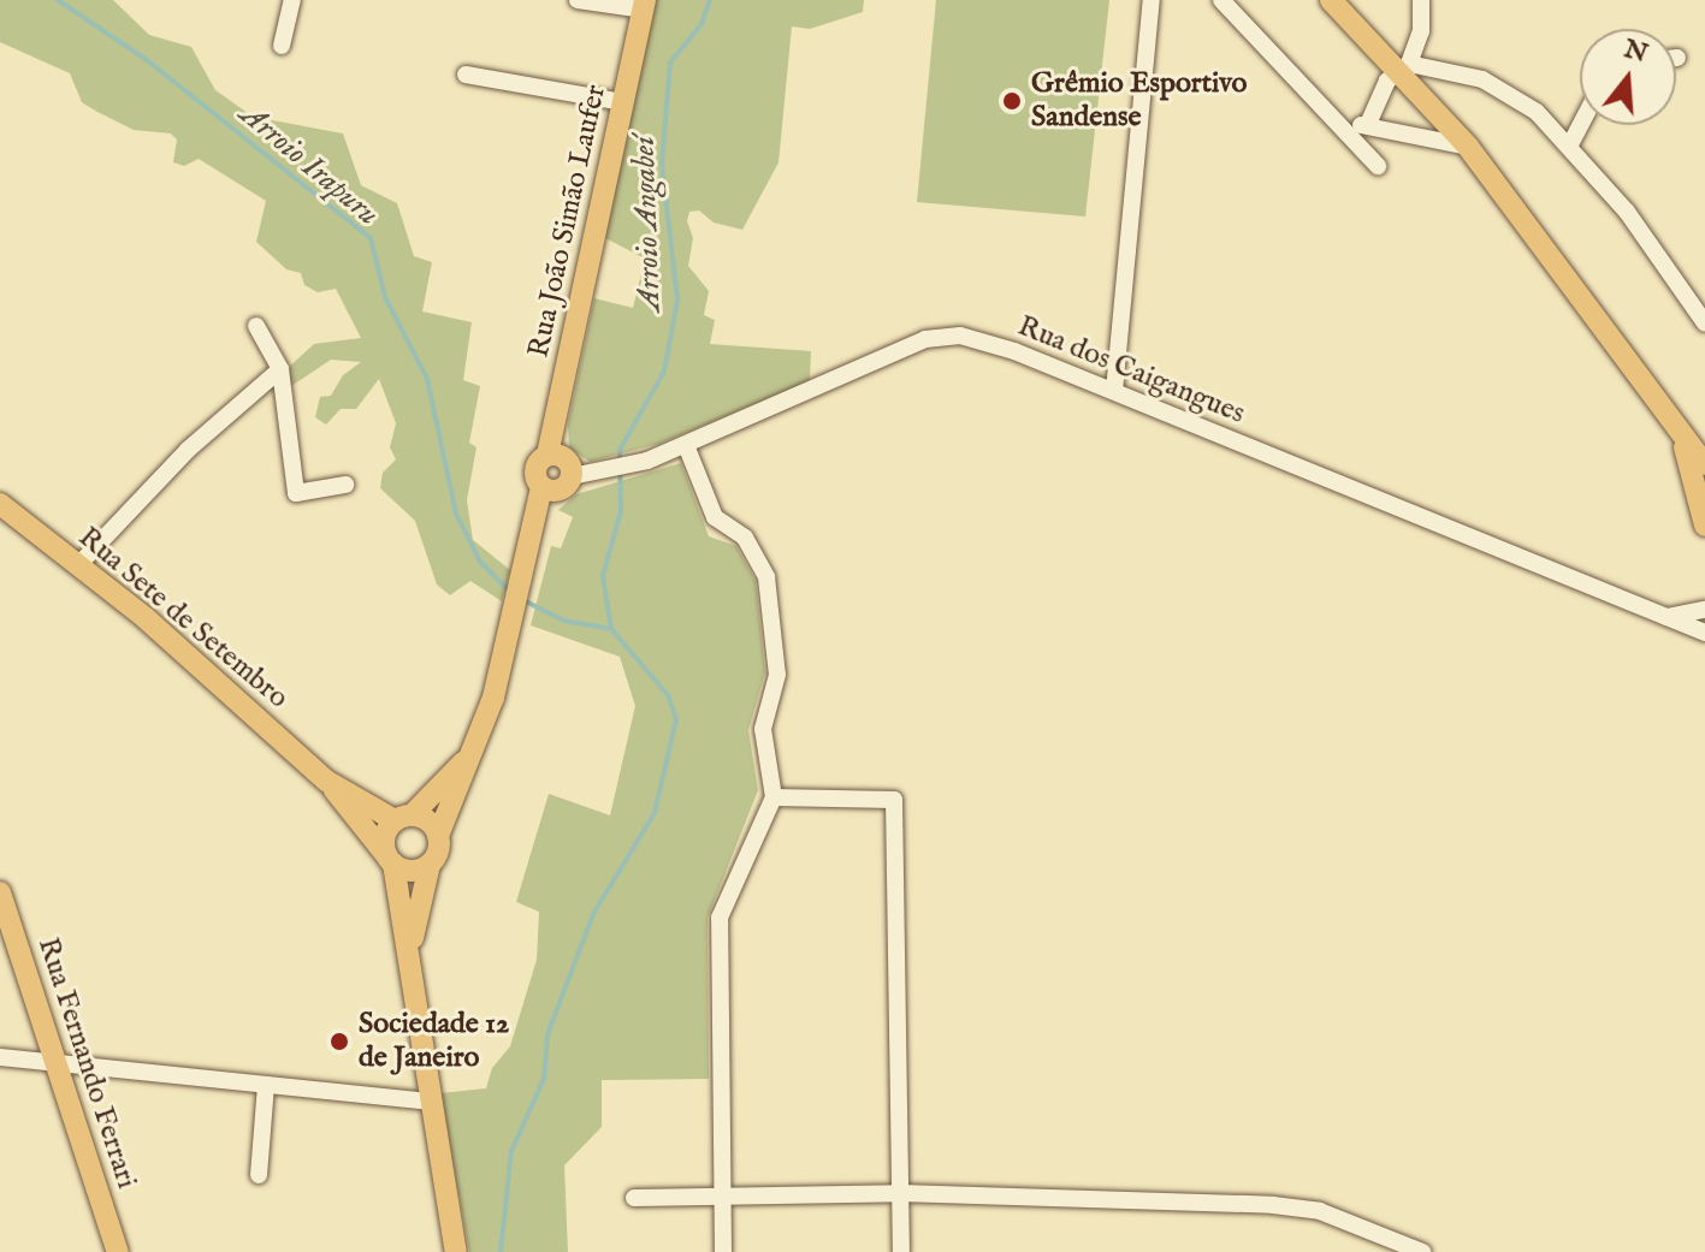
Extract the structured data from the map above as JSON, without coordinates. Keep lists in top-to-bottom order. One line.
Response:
{"streets":{"main road":["Rua João Simão Laufer","Rua Sete de Setembro","Rua Fernando Ferrari"],"street":["Rua dos Caigangues"]},"crossings":[["Rua João Simão Laufer","Rua dos Caigangues"]],"water":["Arroio Irapuru","Arroio Angabeí"],"places":["Grêmio Esportivo Sandense","Sociedade 12 de Janeiro"],"north":"top"}
